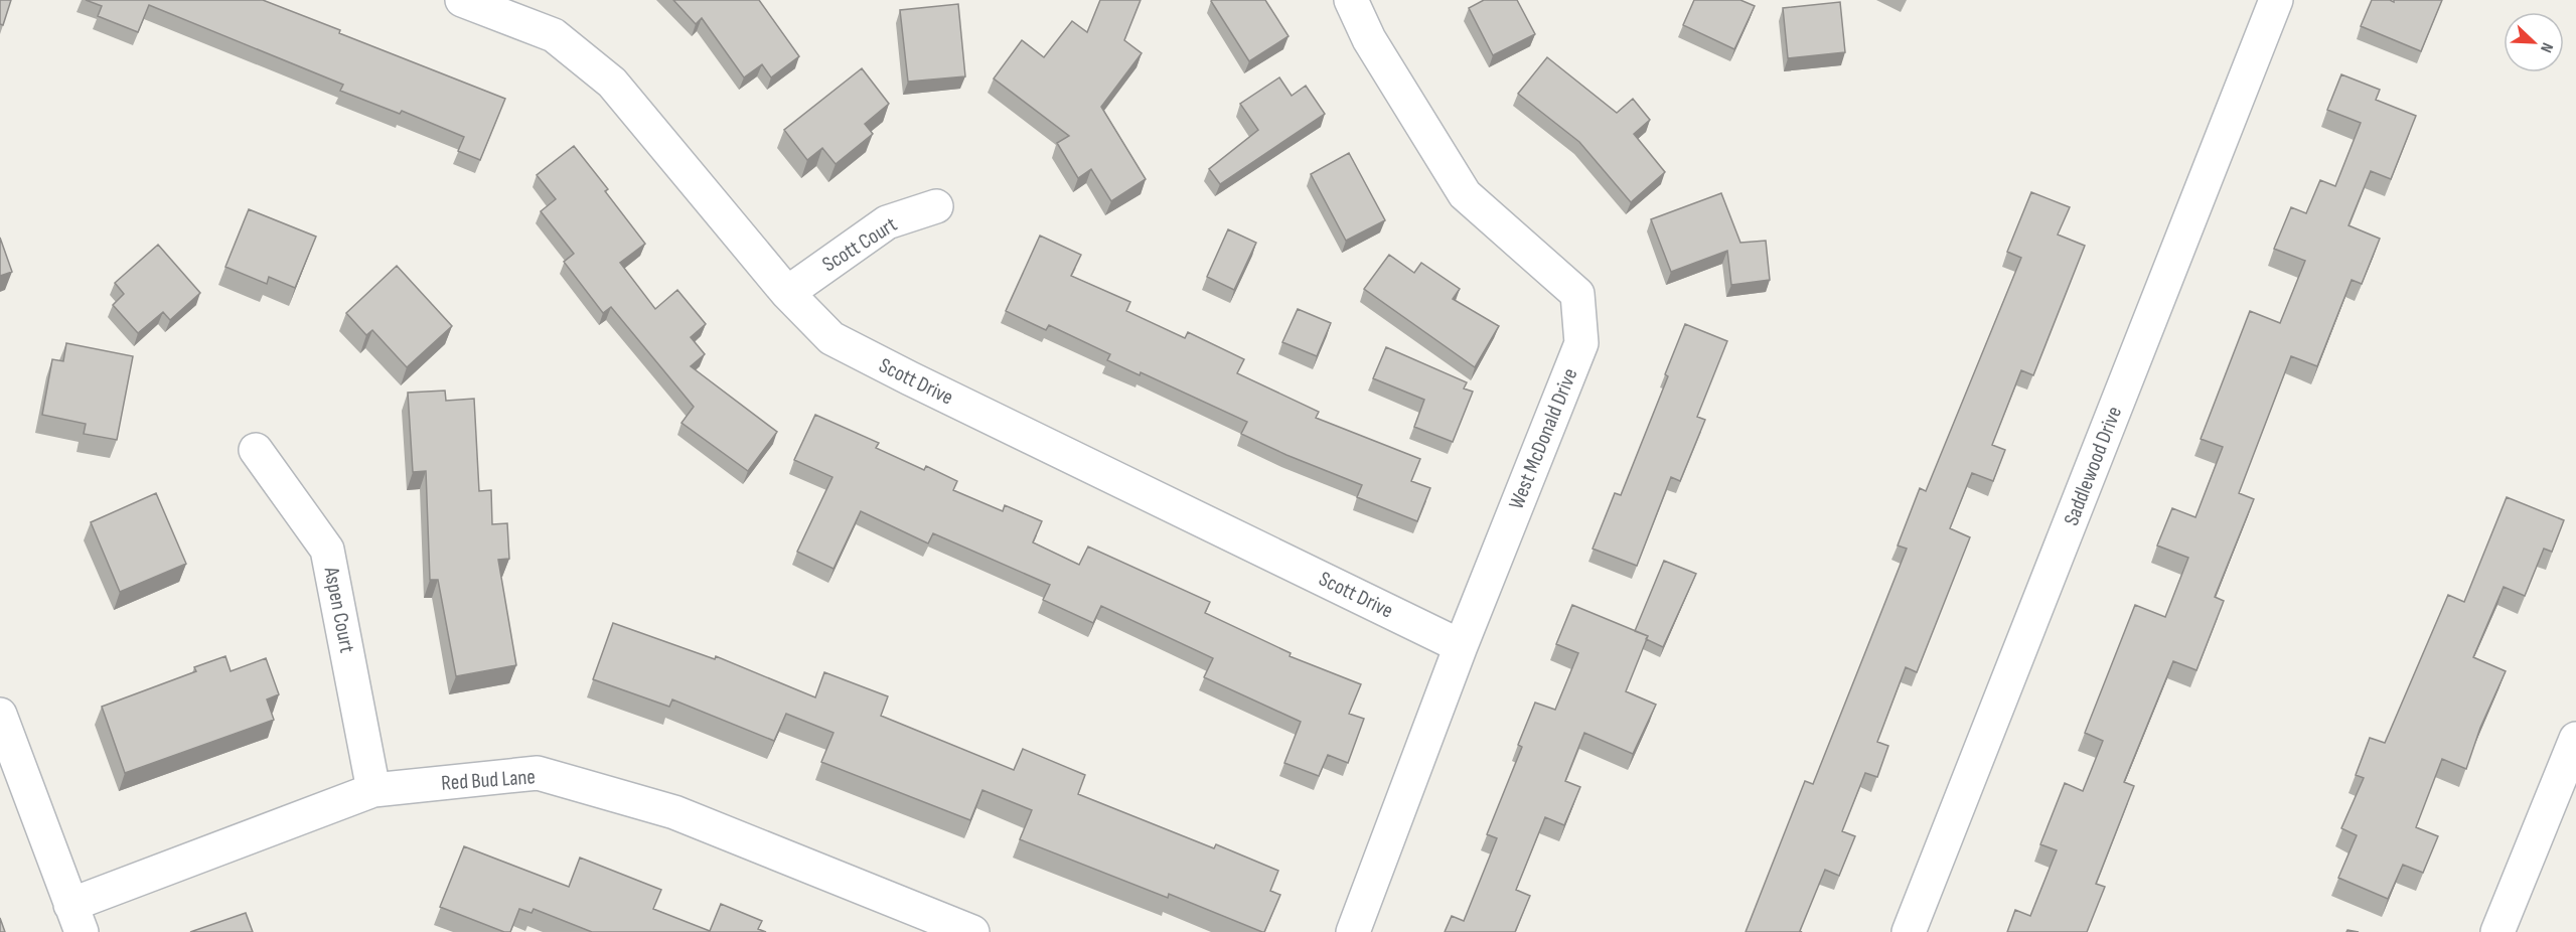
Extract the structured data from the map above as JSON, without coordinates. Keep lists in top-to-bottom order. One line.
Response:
{"streets":{"street":["Scott Court","Scott Drive","West McDonald Drive","Saddlewood Drive","Aspen Court","Red Bud Lane"]},"crossings":[["Scott Court","Scott Drive"],["Scott Drive","West McDonald Drive"],["Aspen Court","Red Bud Lane"]],"north":"bottom right"}
